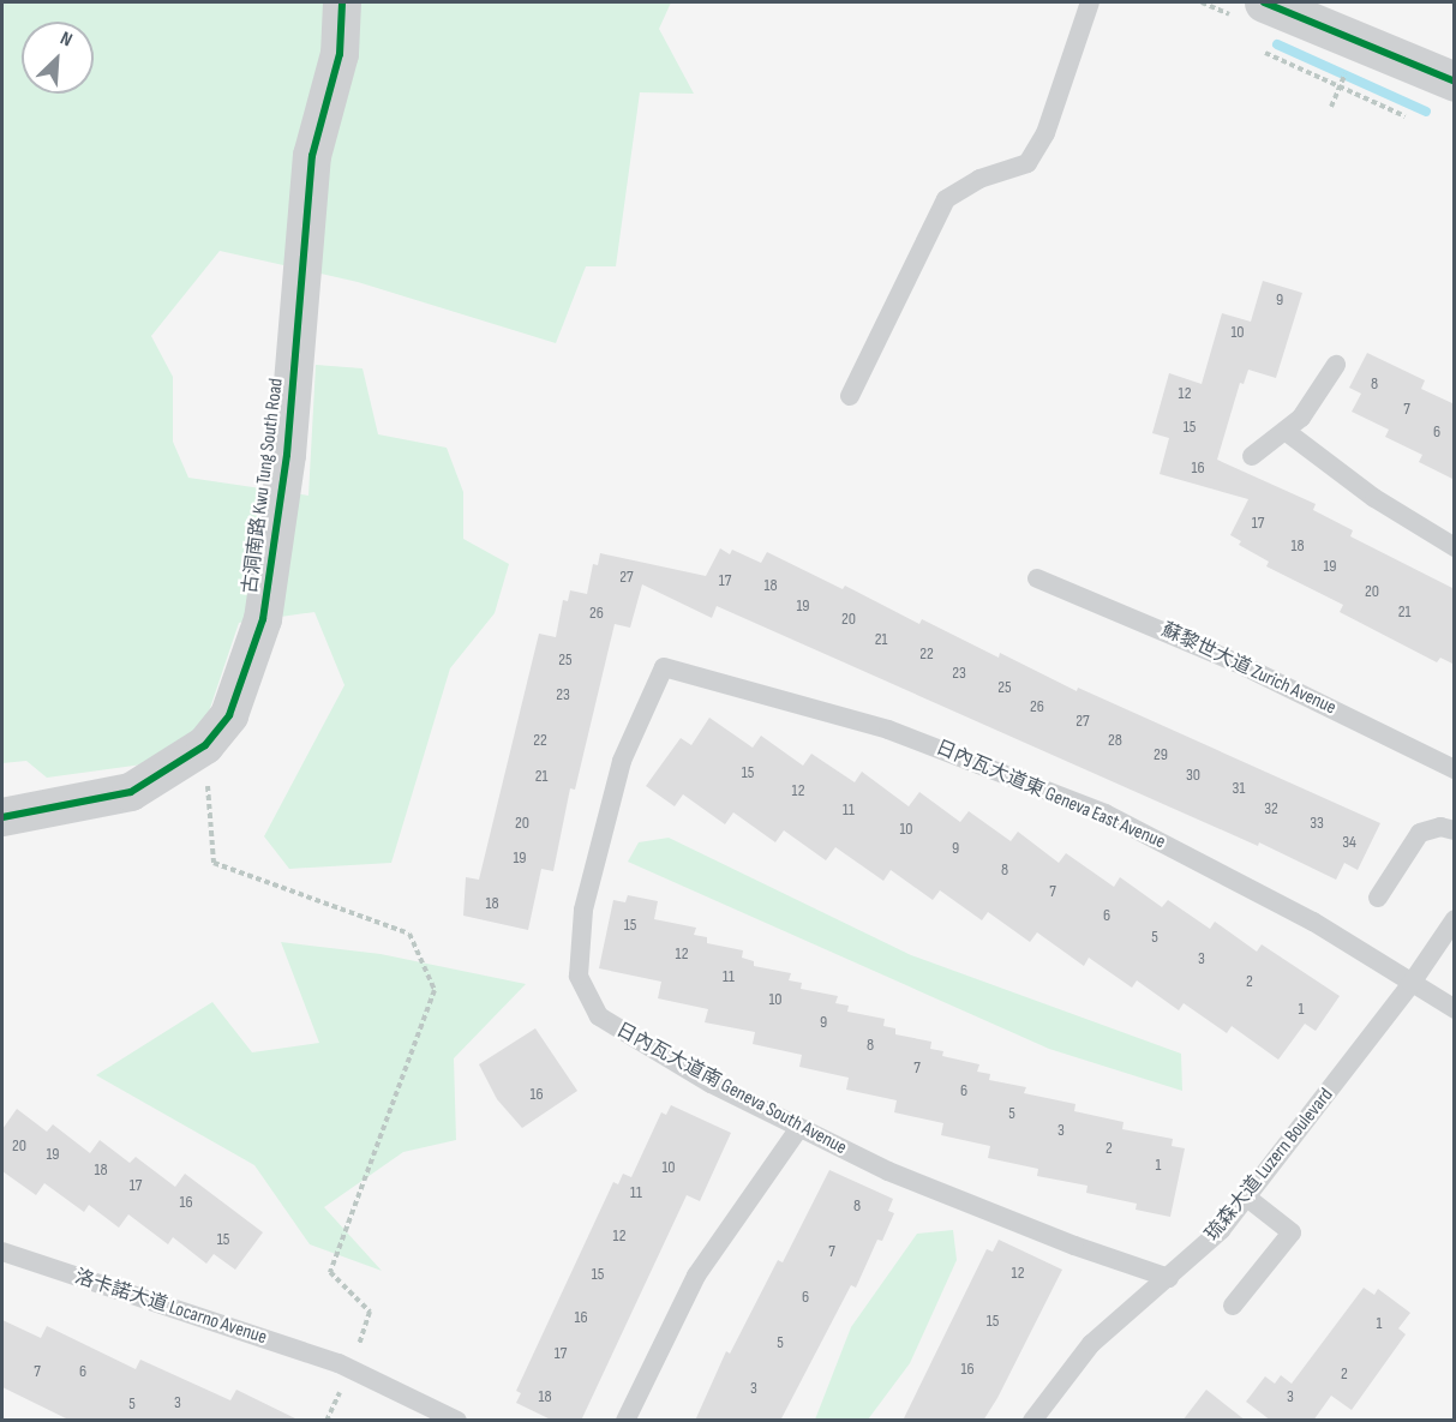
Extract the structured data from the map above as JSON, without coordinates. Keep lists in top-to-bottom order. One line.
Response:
{"streets":{"street":["古洞南路 Kwu Tung South Road"],"lane":["蘇黎世大道 Zurich Avenue","日內瓦大道東 Geneva East Avenue","日內瓦大道南 Geneva South Avenue","琉森大道 Luzern Boulevard","洛卡諾大道 Locarno Avenue"]},"crossings":[["日內瓦大道東 Geneva East Avenue","日內瓦大道南 Geneva South Avenue"],["日內瓦大道東 Geneva East Avenue","琉森大道 Luzern Boulevard"],["日內瓦大道南 Geneva South Avenue","琉森大道 Luzern Boulevard"]],"house_numbers":["9","10","8","12","7","15","6","16","17","18","19","27","17","18","20","19","21","26","20","21","22","25","23","25","23","26","27","22","28","29","15","30","21","31","12","32","11","20","33","10","34","9","19","8","7","18","6","15","5","12","3","11","2","10","1","9","8","7","6","16","5","3","20","2","19","1","10","18","17","11","16","8","12","15","7","12","15","6","16","15","1","5","17","16","7","6","2","3","18","3","3","5"],"north":"top right"}
